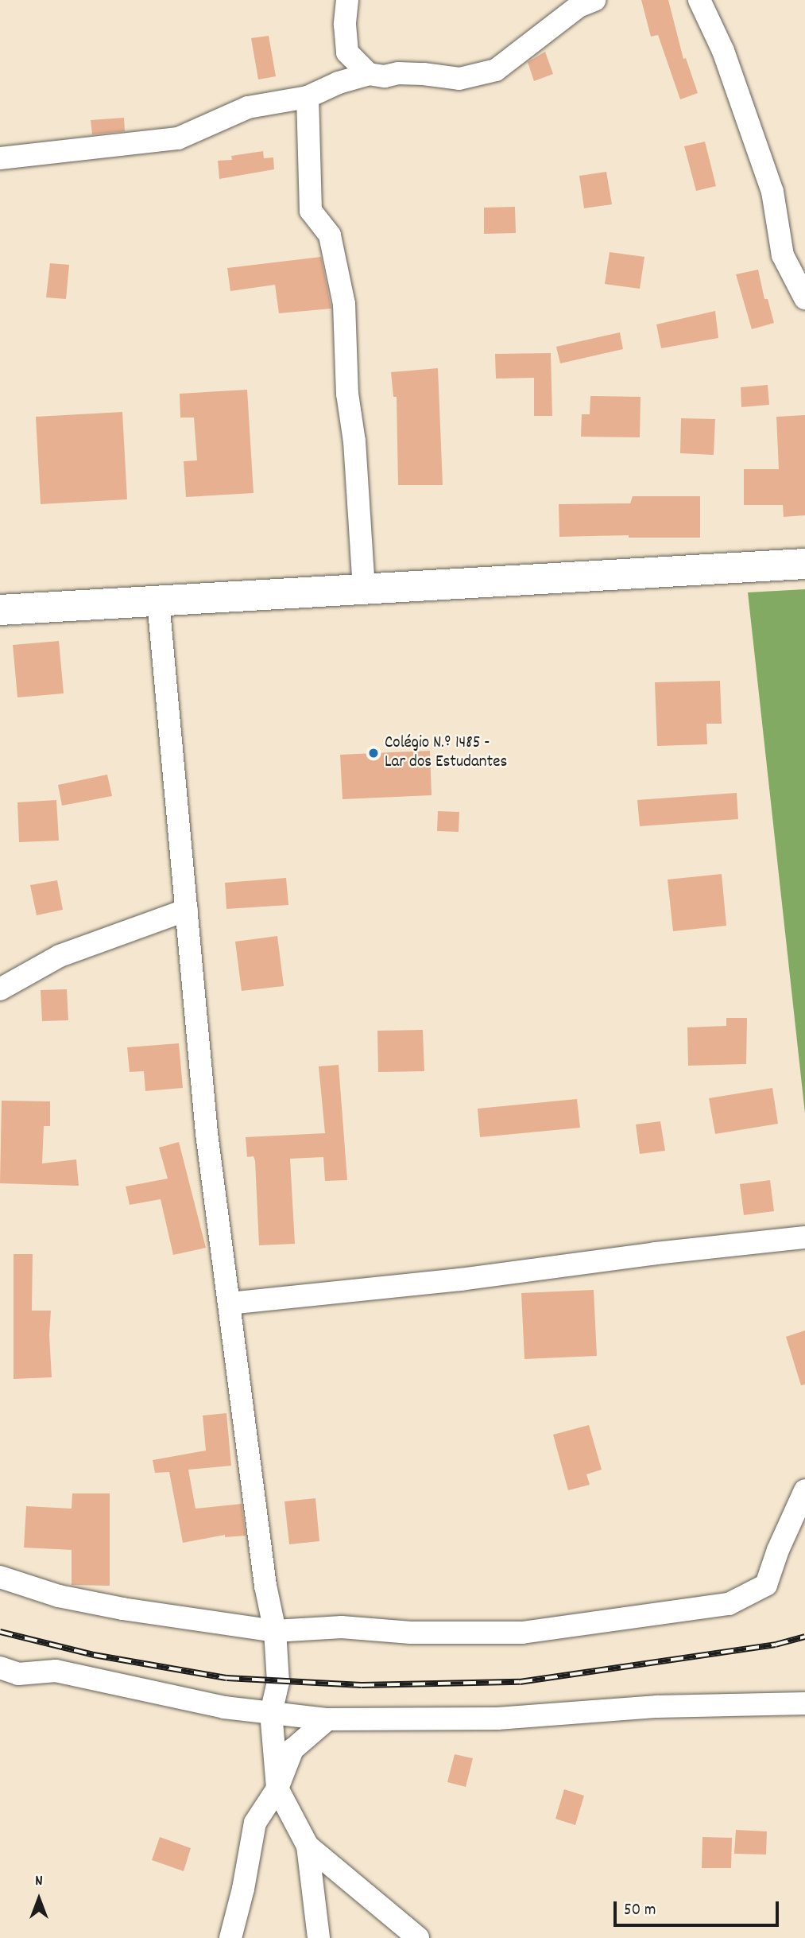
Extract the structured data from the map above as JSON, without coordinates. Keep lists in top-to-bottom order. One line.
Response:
{"places":["Colégio N.º 1485 - Lar dos Estudantes"],"scale_bar":"50 m","north":"top"}
